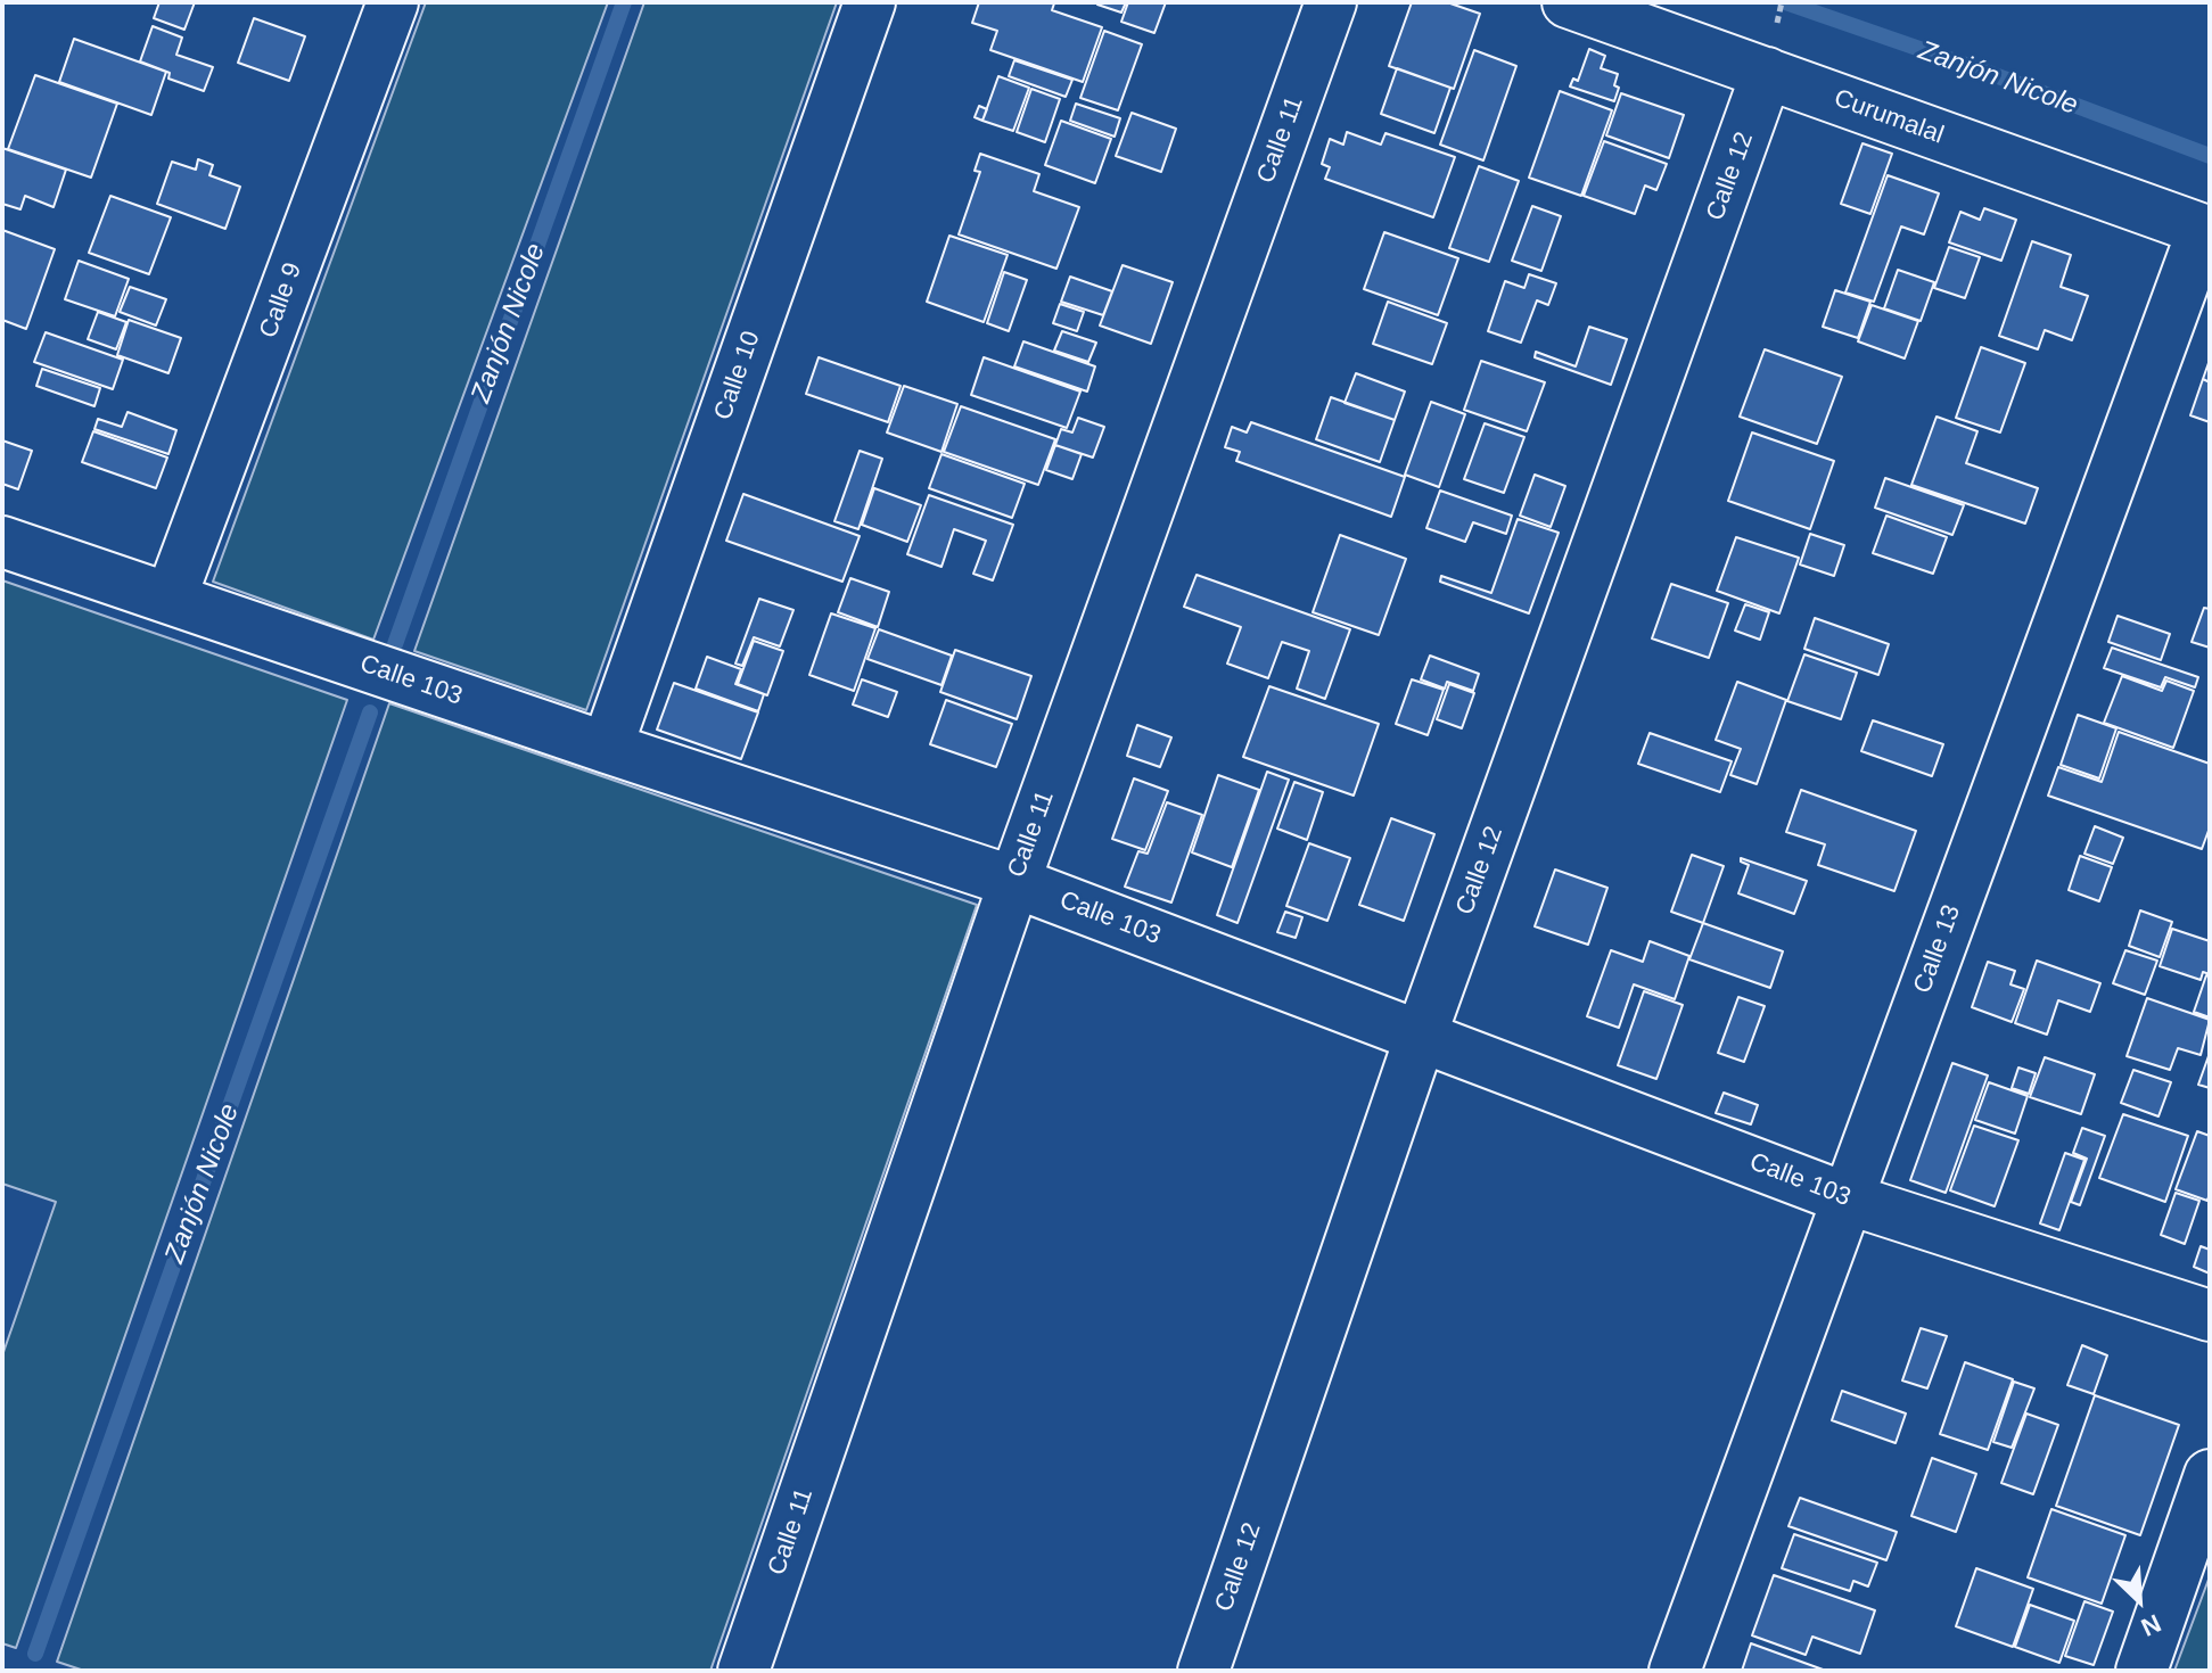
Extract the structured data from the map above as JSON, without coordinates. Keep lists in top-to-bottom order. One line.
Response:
{"streets":{"street":["Curumalal","Calle 11","Calle 12","Calle 9","Calle 10","Calle 103","Calle 13"]},"crossings":[["Curumalal","Calle 12"],["Curumalal","Calle 13"],["Calle 11","Calle 103"],["Calle 12","Calle 103"],["Calle 9","Calle 103"],["Calle 10","Calle 103"],["Calle 103","Calle 13"]],"water":["Zanjón Nicole"],"north":"bottom right"}
